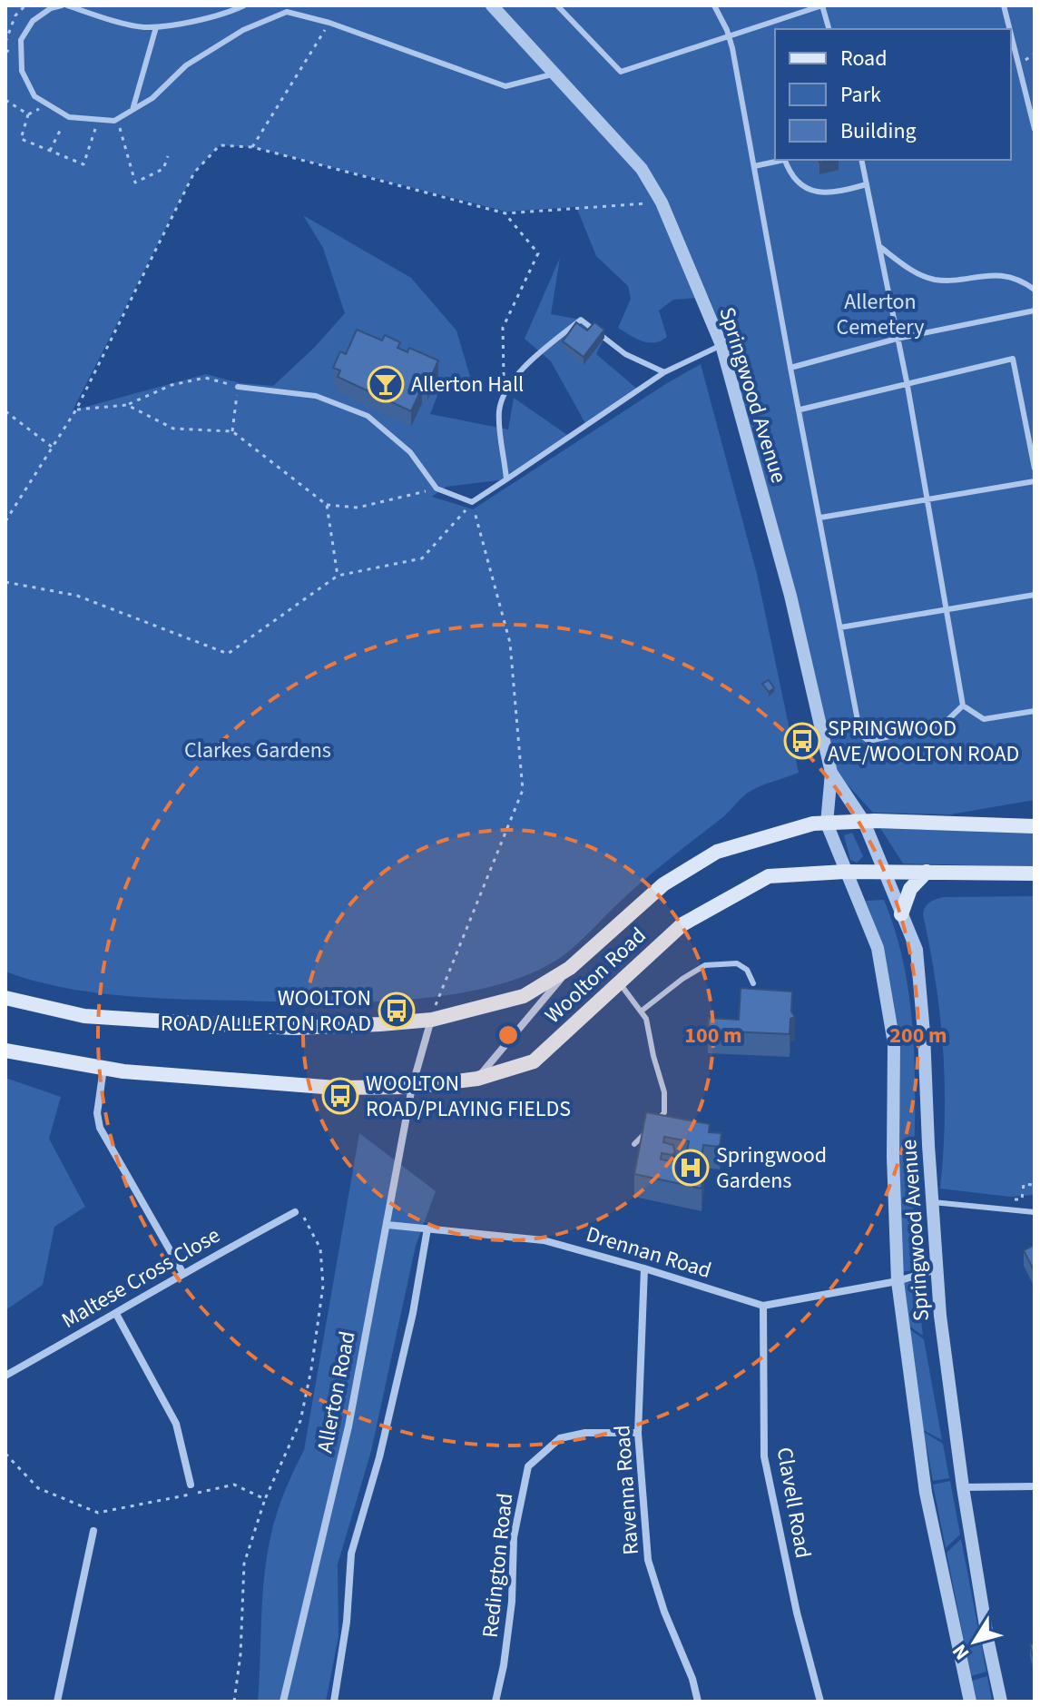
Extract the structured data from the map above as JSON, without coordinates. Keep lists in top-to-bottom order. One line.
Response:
{"streets":{"main road":["Woolton Road"],"street":["Springwood Avenue","Drennan Road","Maltese Cross Close","Allerton Road","Ravenna Road","Clavell Road","Redington Road"]},"crossings":[["Springwood Avenue","Woolton Road"],["Springwood Avenue","Drennan Road"],["Woolton Road","Allerton Road"],["Drennan Road","Allerton Road"],["Drennan Road","Ravenna Road"],["Drennan Road","Clavell Road"],["Ravenna Road","Redington Road"]],"parks":["Allerton Cemetery","Clarkes Gardens"],"places":{"bar":["Allerton Hall"],"bus stop":["SPRINGWOOD AVE/WOOLTON ROAD","WOOLTON ROAD/ALLERTON ROAD","WOOLTON ROAD/PLAYING FIELDS"],"hospital":["Springwood Gardens"]},"legend":["Road","Park","Building"],"north":"bottom left","rings":["100 m","200 m"]}
